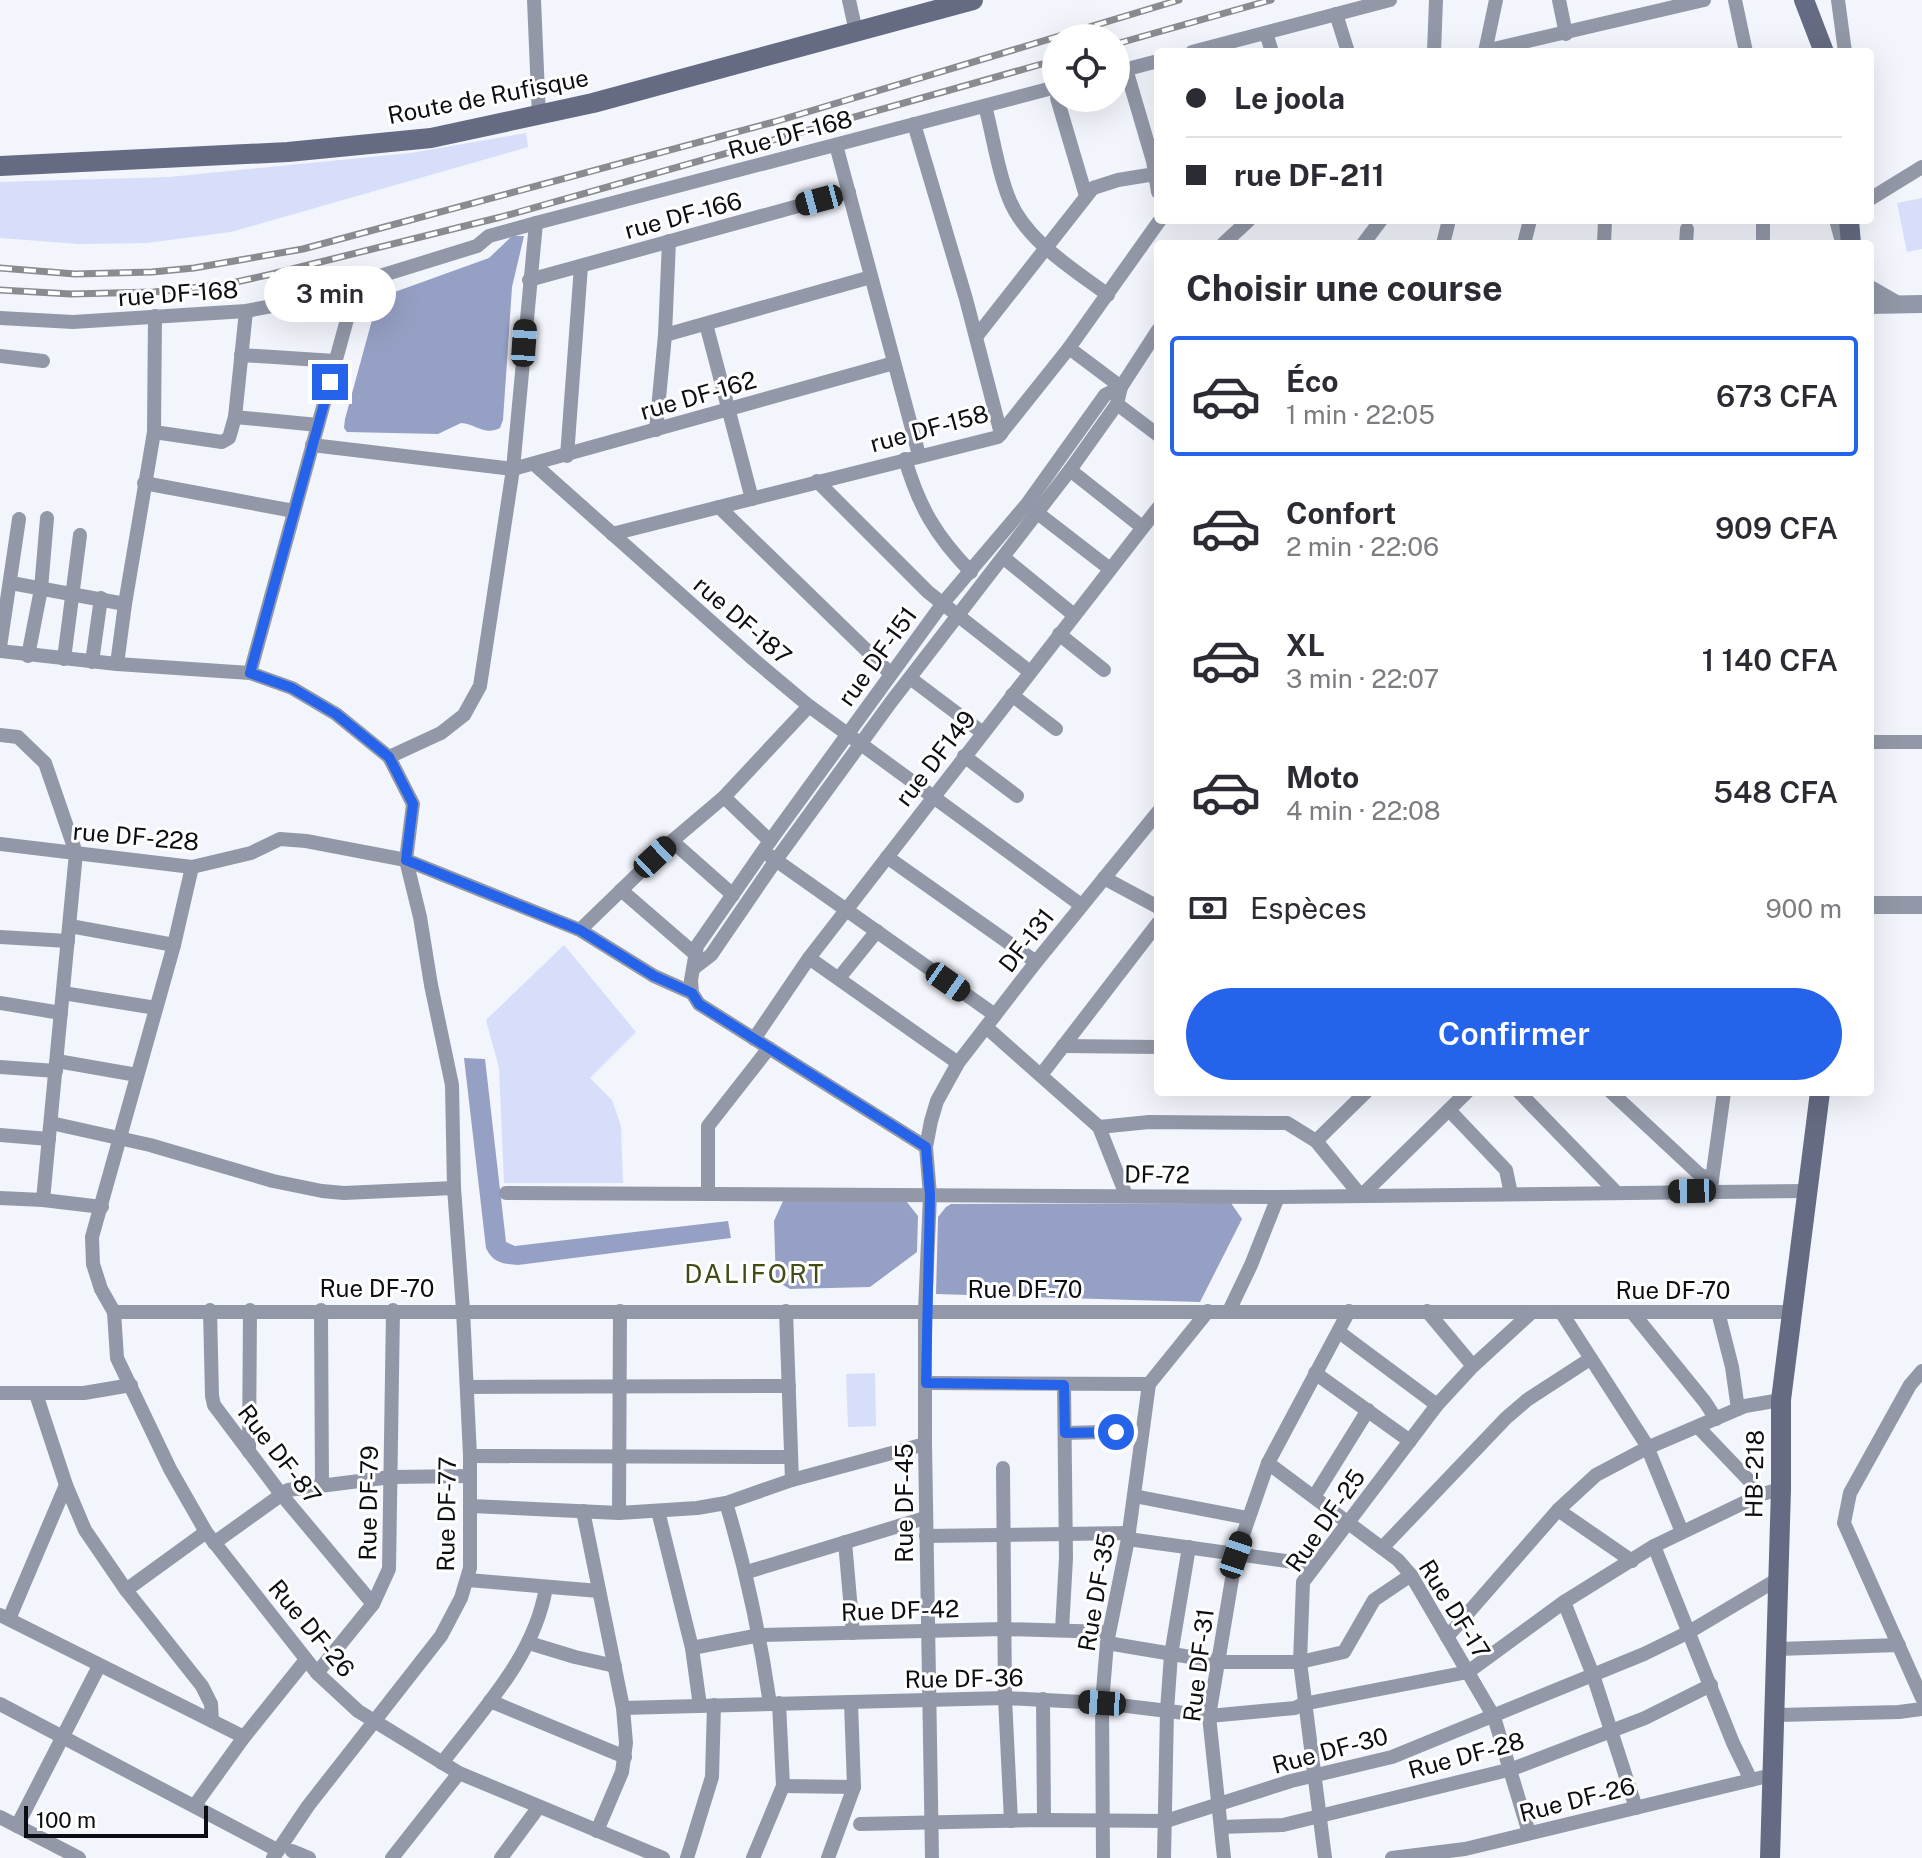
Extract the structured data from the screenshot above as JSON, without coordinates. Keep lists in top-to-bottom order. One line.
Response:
{"streets":{"main road":["Route de Rufisque","HB - 218"],"street":["Rue DF-168","rue DF-166","rue DF-168","rue DF-162","rue DF-158","rue DF-187","rue DF-151","rue DF149","rue DF-228","DF-131","DF-72","Rue DF-70","Rue DF-87","Rue DF-79","Rue DF-45","Rue DF-77","Rue DF-25","Rue DF-35","Rue DF-17","Rue DF-42","Rue DF-26","Rue DF-31","Rue DF-36","Rue DF-30","Rue DF-28"]},"crossings":[["Rue DF-168","rue DF-168"],["rue DF-162","rue DF-187"],["rue DF-158","rue DF-187"],["rue DF-187","rue DF-151"],["rue DF-187","rue DF149"],["rue DF-187","DF-131"],["rue DF-151","rue DF-228"],["rue DF149","rue DF-228"],["rue DF-228","DF-131"],["rue DF-228","Rue DF-45"],["rue DF-228","Rue DF-77"],["DF-131","Rue DF-45"],["DF-72","HB - 218"],["DF-72","Rue DF-45"],["Rue DF-70","Rue DF-87"],["Rue DF-70","HB - 218"],["Rue DF-70","Rue DF-79"],["Rue DF-70","Rue DF-45"],["Rue DF-70","Rue DF-77"],["Rue DF-70","Rue DF-25"],["Rue DF-70","Rue DF-26"],["Rue DF-70","Rue DF-31"],["Rue DF-87","Rue DF-79"],["HB - 218","Rue DF-26"],["HB - 218","Rue DF-30"],["Rue DF-79","Rue DF-26"],["Rue DF-45","Rue DF-42"],["Rue DF-45","Rue DF-36"],["Rue DF-45","Rue DF-30"],["Rue DF-77","Rue DF-26"],["Rue DF-25","Rue DF-17"],["Rue DF-25","Rue DF-42"],["Rue DF-25","Rue DF-36"],["Rue DF-25","Rue DF-30"],["Rue DF-25","Rue DF-28"],["Rue DF-35","Rue DF-42"],["Rue DF-35","Rue DF-36"],["Rue DF-35","Rue DF-30"],["Rue DF-17","Rue DF-42"],["Rue DF-17","Rue DF-26"],["Rue DF-17","Rue DF-31"],["Rue DF-17","Rue DF-36"],["Rue DF-17","Rue DF-30"],["Rue DF-17","Rue DF-28"],["Rue DF-42","Rue DF-31"],["Rue DF-31","Rue DF-36"],["Rue DF-31","Rue DF-30"],["Rue DF-31","Rue DF-28"]],"districts":["DALIFORT"],"scale_bar":"100 m","page":{"banner":["Le joola","rue DF-211"],"heading":"Choisir une course","bubble":"3 min","list":[{"name":"Éco","note":"1 min · 22:05","value":"673 CFA"},{"name":"Confort","note":"2 min · 22:06","value":"909 CFA"},{"name":"XL","note":"3 min · 22:07","value":"1 140 CFA"},{"name":"Moto","note":"4 min · 22:08","value":"548 CFA"}],"pay":["Espèces","900 m"],"buttons":"Confirmer","scale":"100 m"}}
